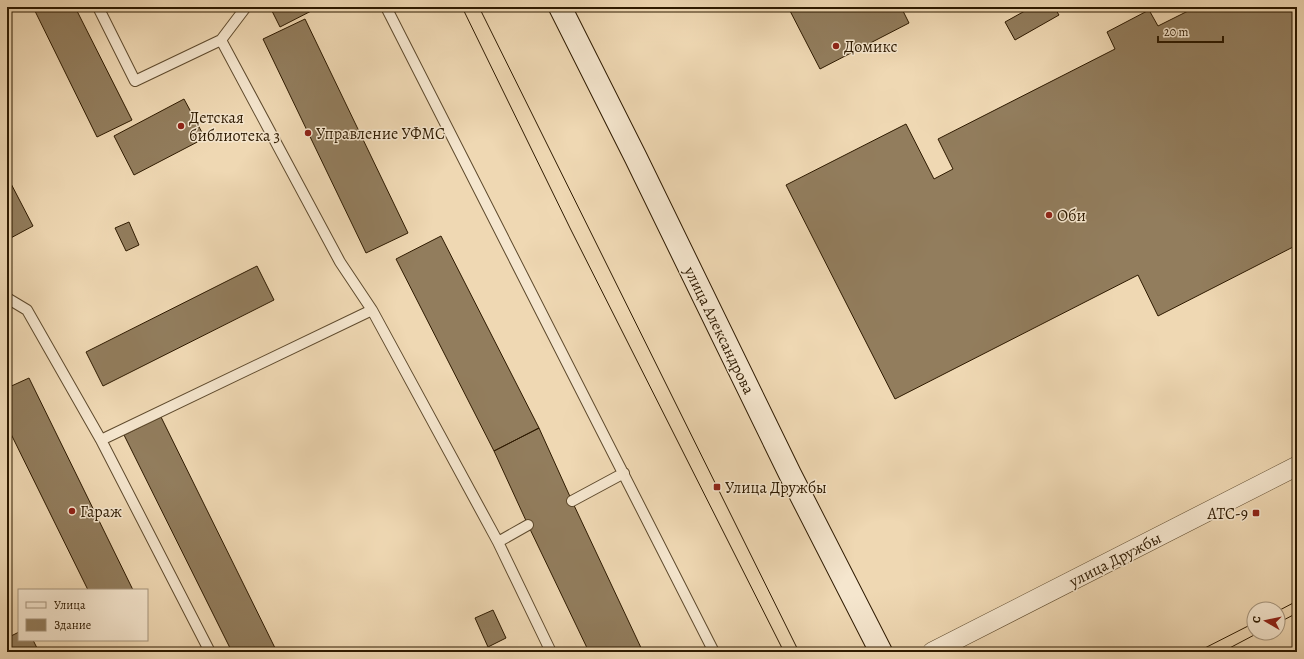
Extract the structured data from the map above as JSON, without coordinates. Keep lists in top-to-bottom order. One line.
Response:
{"streets":{"main road":["улица Александрова"],"street":["улица Дружбы"]},"places":{"other":["Домикс","Детская библиотека 3","Управление УФМС","Оби","Гараж"],"transit":["Улица Дружбы","АТС-9"]},"legend":["Улица","Здание"],"scale_bar":"20 m","north":"left"}
